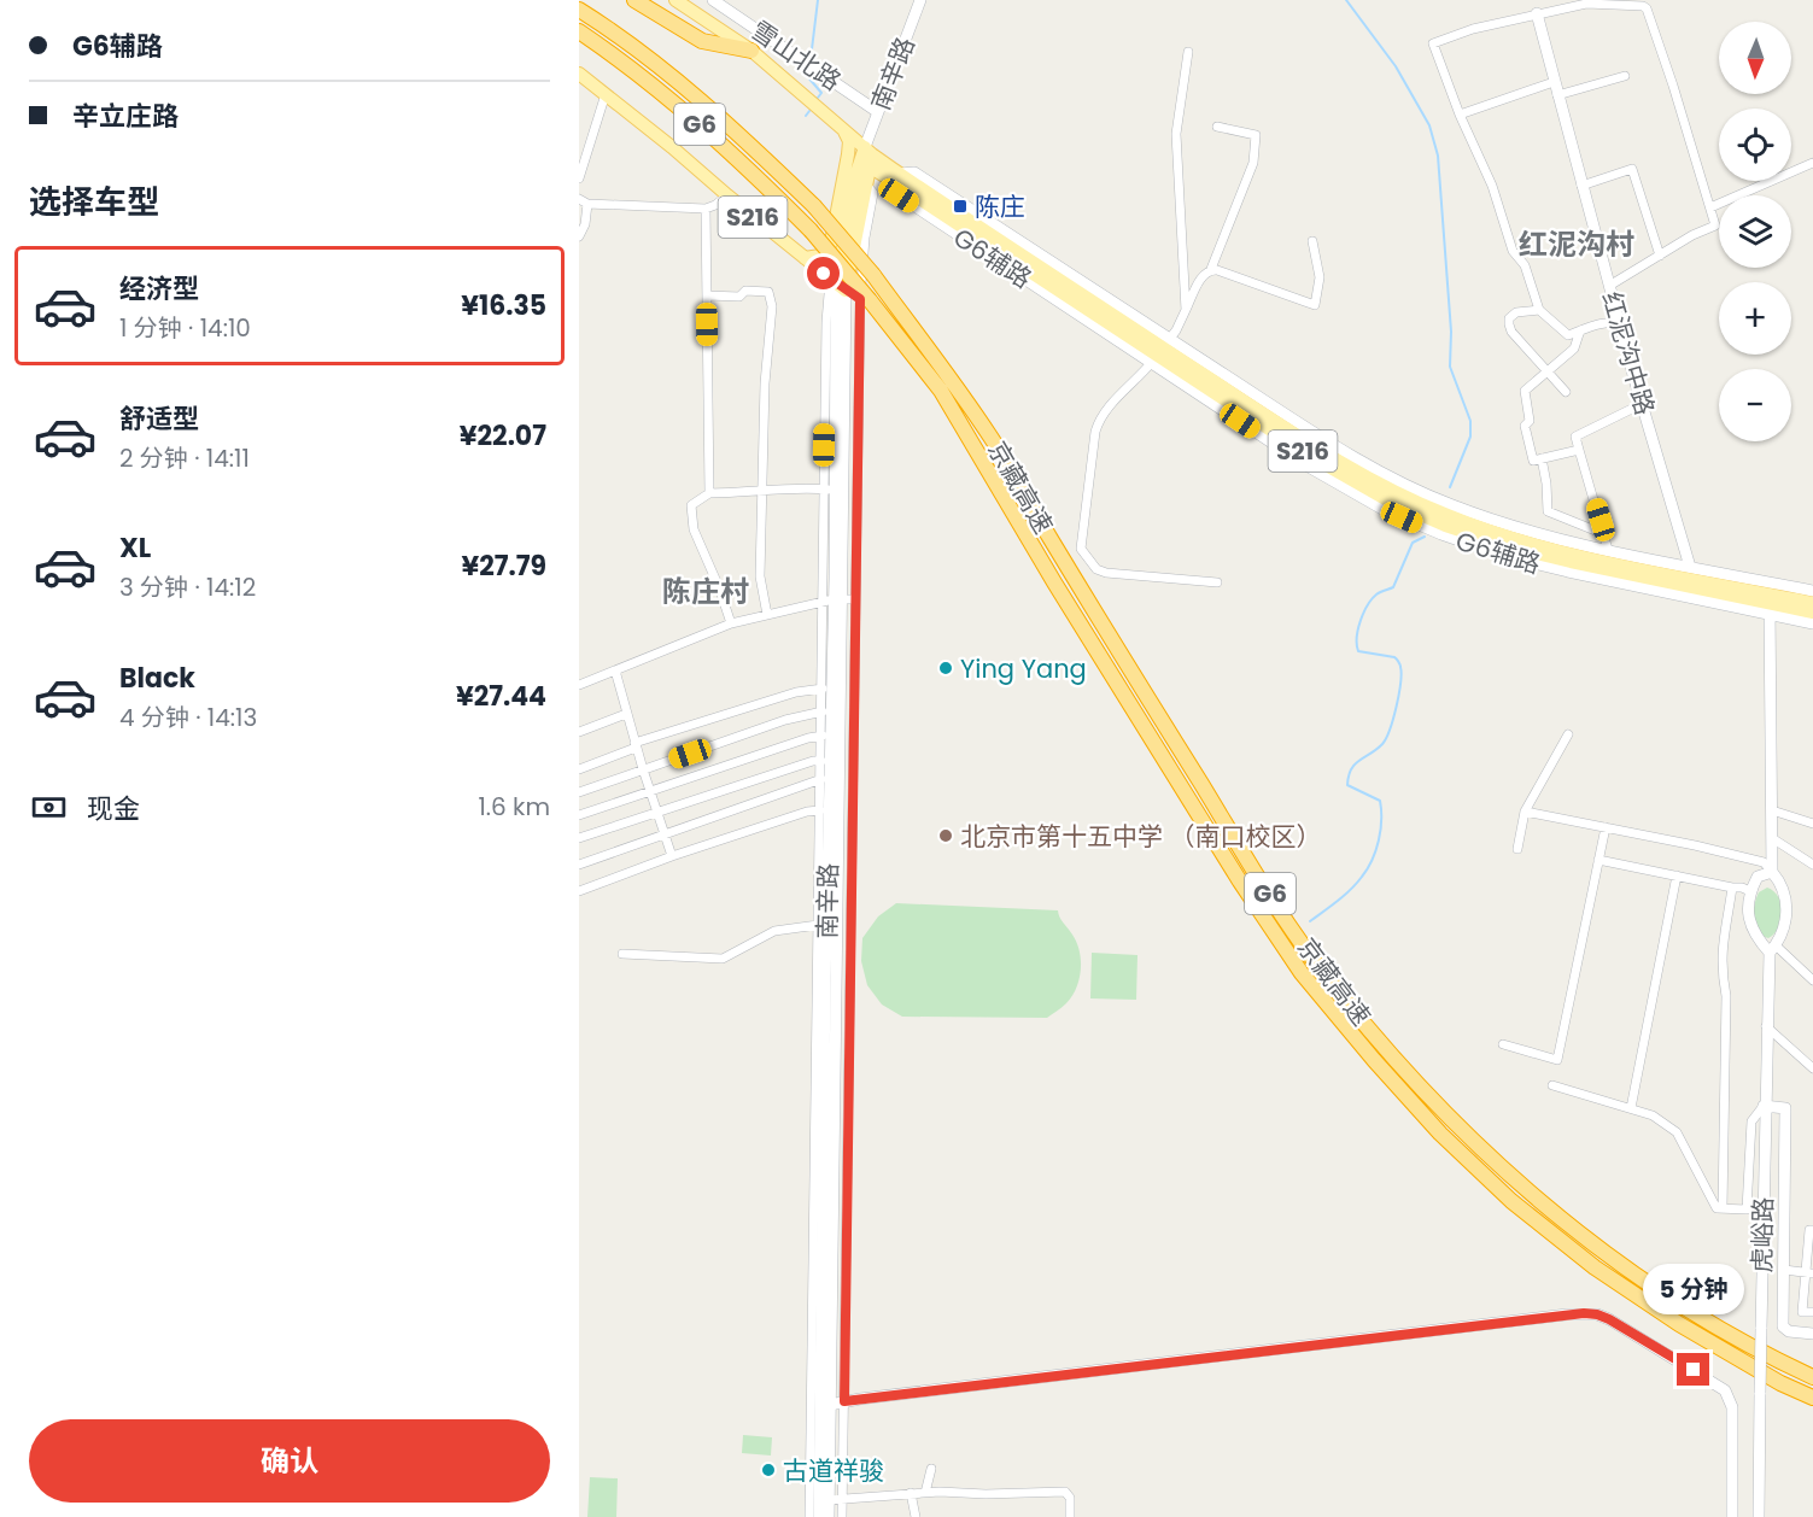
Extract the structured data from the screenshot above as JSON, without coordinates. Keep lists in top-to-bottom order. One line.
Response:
{"streets":{"highway":["G6","京藏高速"],"main road":["S216","G6辅路"],"street":["雪山北路","南辛路","红泥沟中路","虎峪路"]},"crossings":[["雪山北路","南辛路"],["南辛路","S216"],["南辛路","G6辅路"],["G6辅路","红泥沟中路"]],"districts":["红泥沟村","陈庄村"],"places":{"transit":["陈庄"],"other":["Ying Yang","北京市第十五中学 （南口校区）","古道祥骏"]},"north":"bottom","page":{"banner":["G6辅路","辛立庄路"],"map_buttons":["+","−"],"heading":"选择车型","list":[{"name":"经济型","note":"1 分钟 · 14:10","value":"¥16.35"},{"name":"舒适型","note":"2 分钟 · 14:11","value":"¥22.07"},{"name":"XL","note":"3 分钟 · 14:12","value":"¥27.79"},{"name":"Black","note":"4 分钟 · 14:13","value":"¥27.44"}],"pay":["现金","1.6 km"],"bubble":"5 分钟","buttons":"确认"}}
